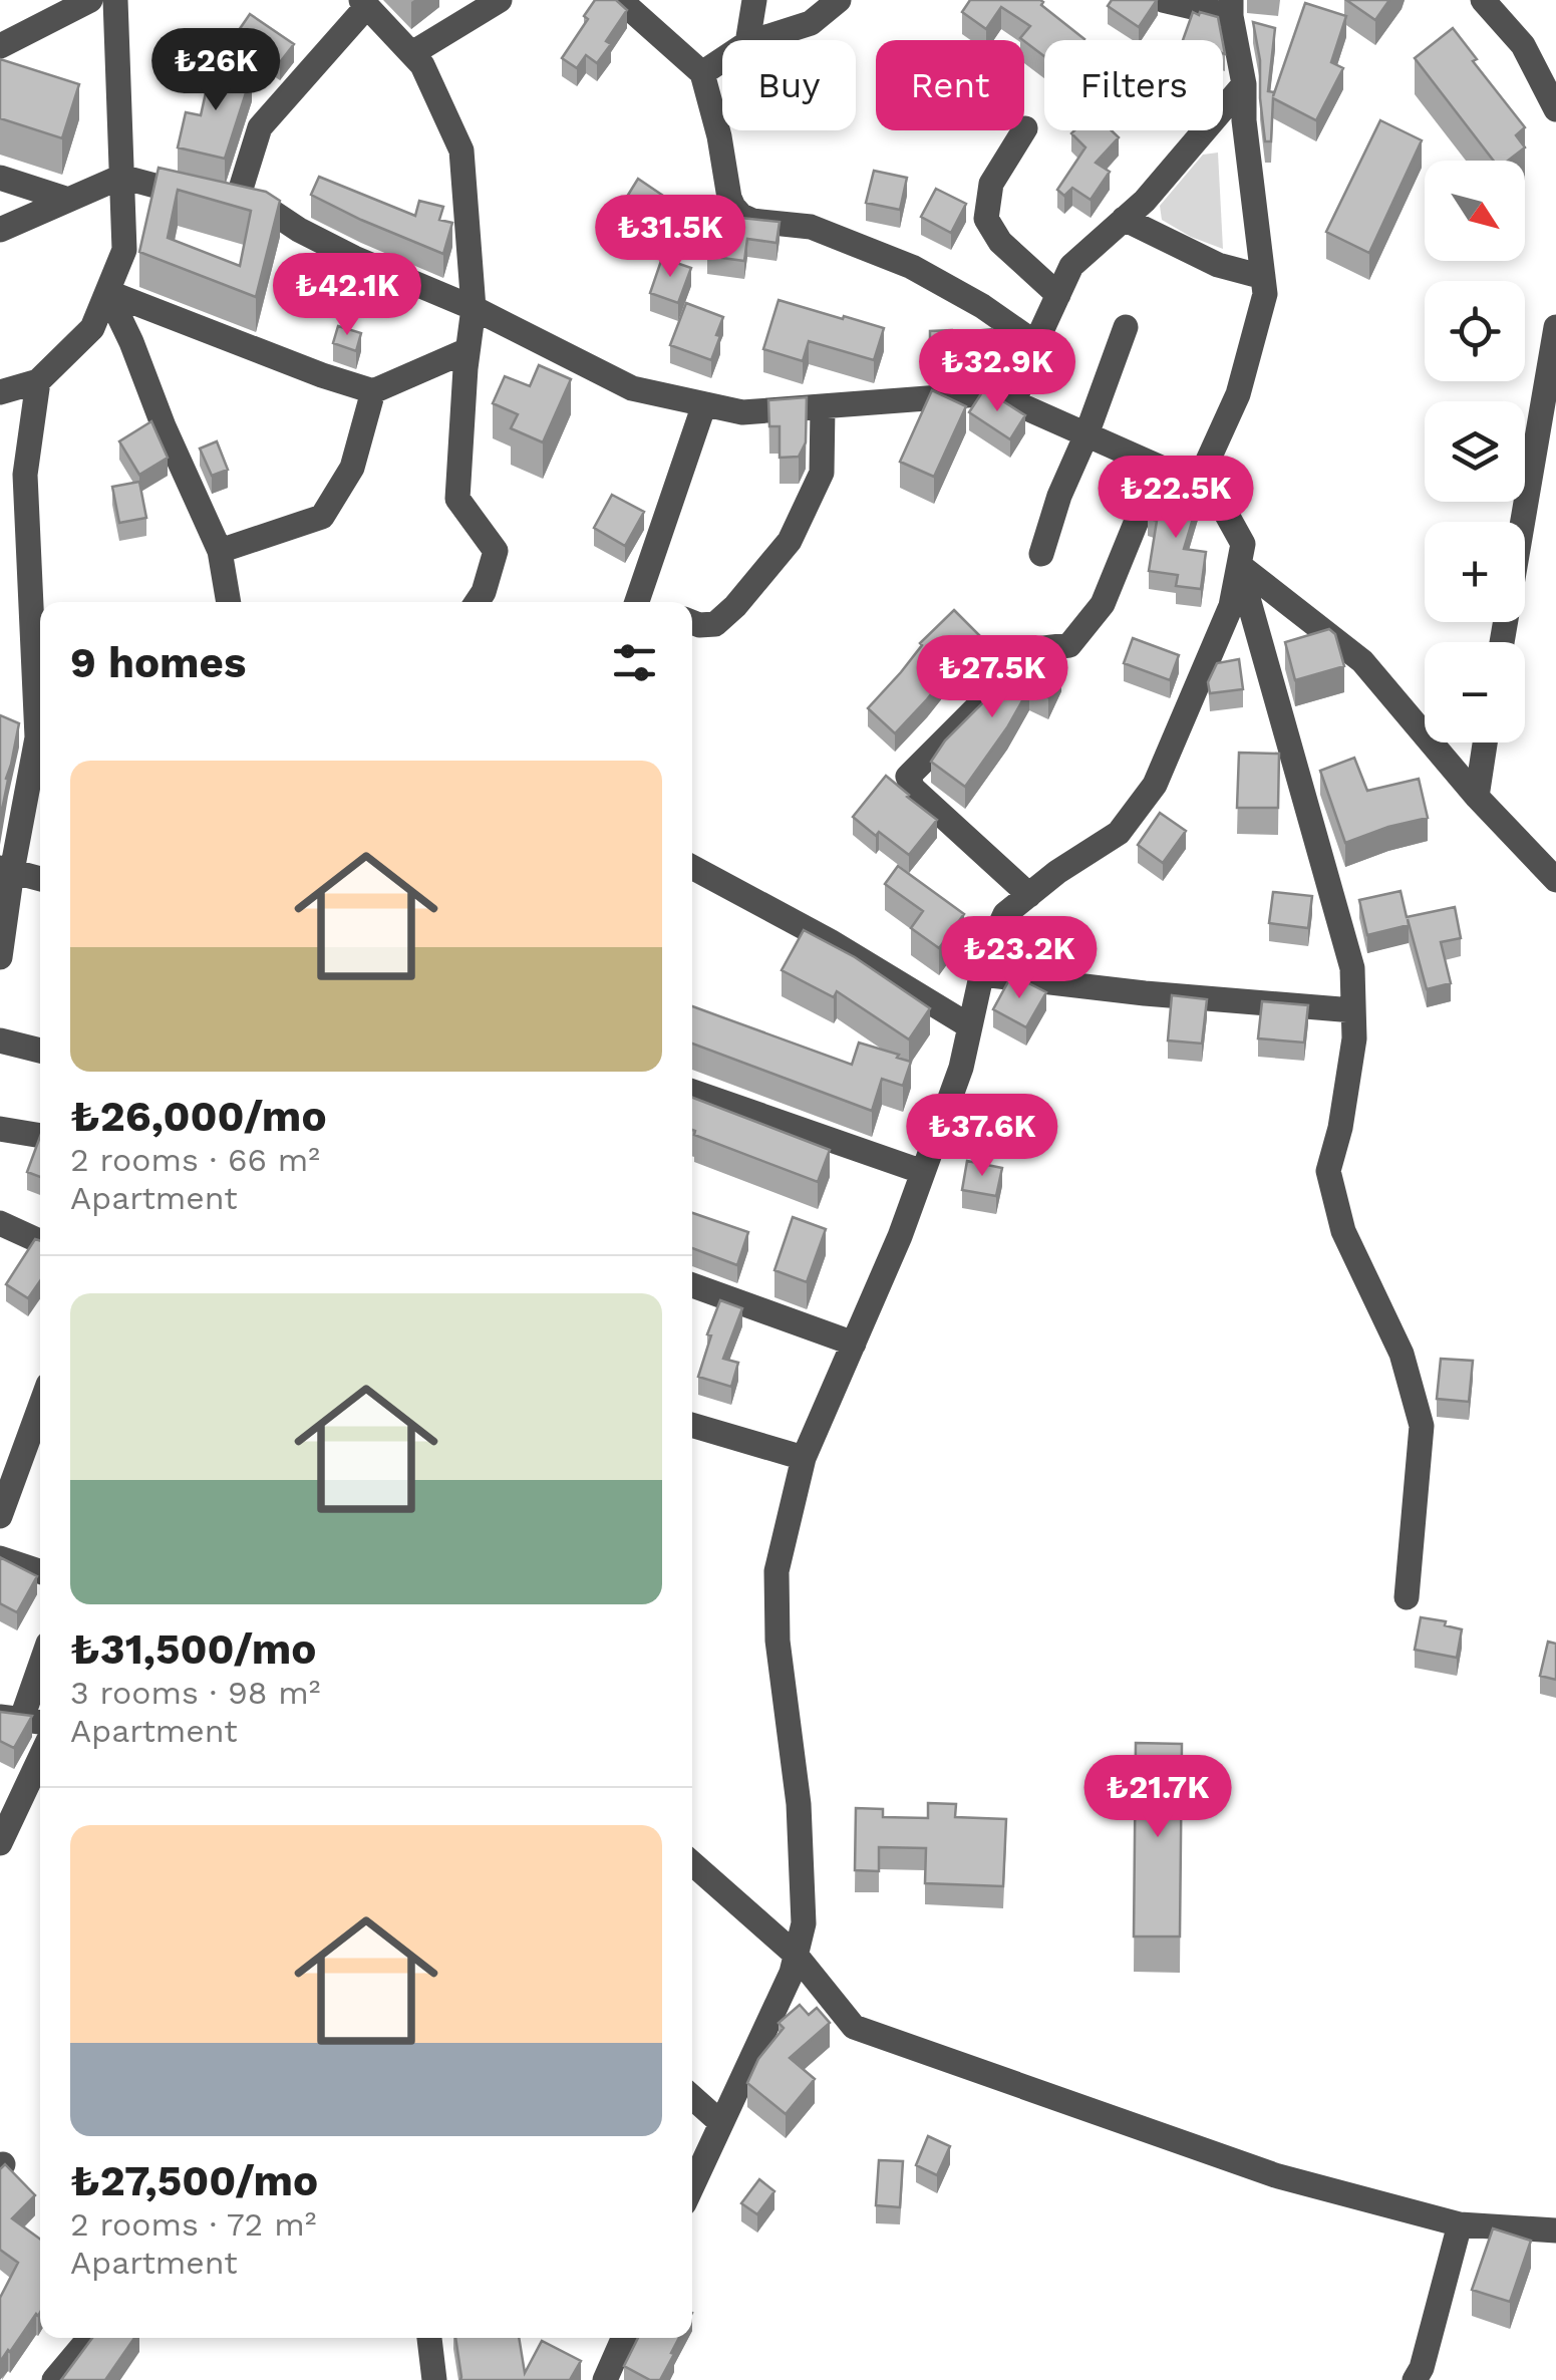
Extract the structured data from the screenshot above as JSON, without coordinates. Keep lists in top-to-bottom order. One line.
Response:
{"north":"bottom right","page":{"price":["₺26K","₺31.5K","₺42.1K","₺32.9K","₺22.5K","₺27.5K","₺23.2K","₺37.6K","₺21.7K"],"chip":["Buy","Rent","Filters"],"map_buttons":["+","−"],"heading":"9 homes","list":[{"name":"₺26,000/mo","note":"2 rooms · 66 m² · Apartment"},{"name":"₺31,500/mo","note":"3 rooms · 98 m² · Apartment"},{"name":"₺27,500/mo","note":"2 rooms · 72 m² · Apartment"}]}}
